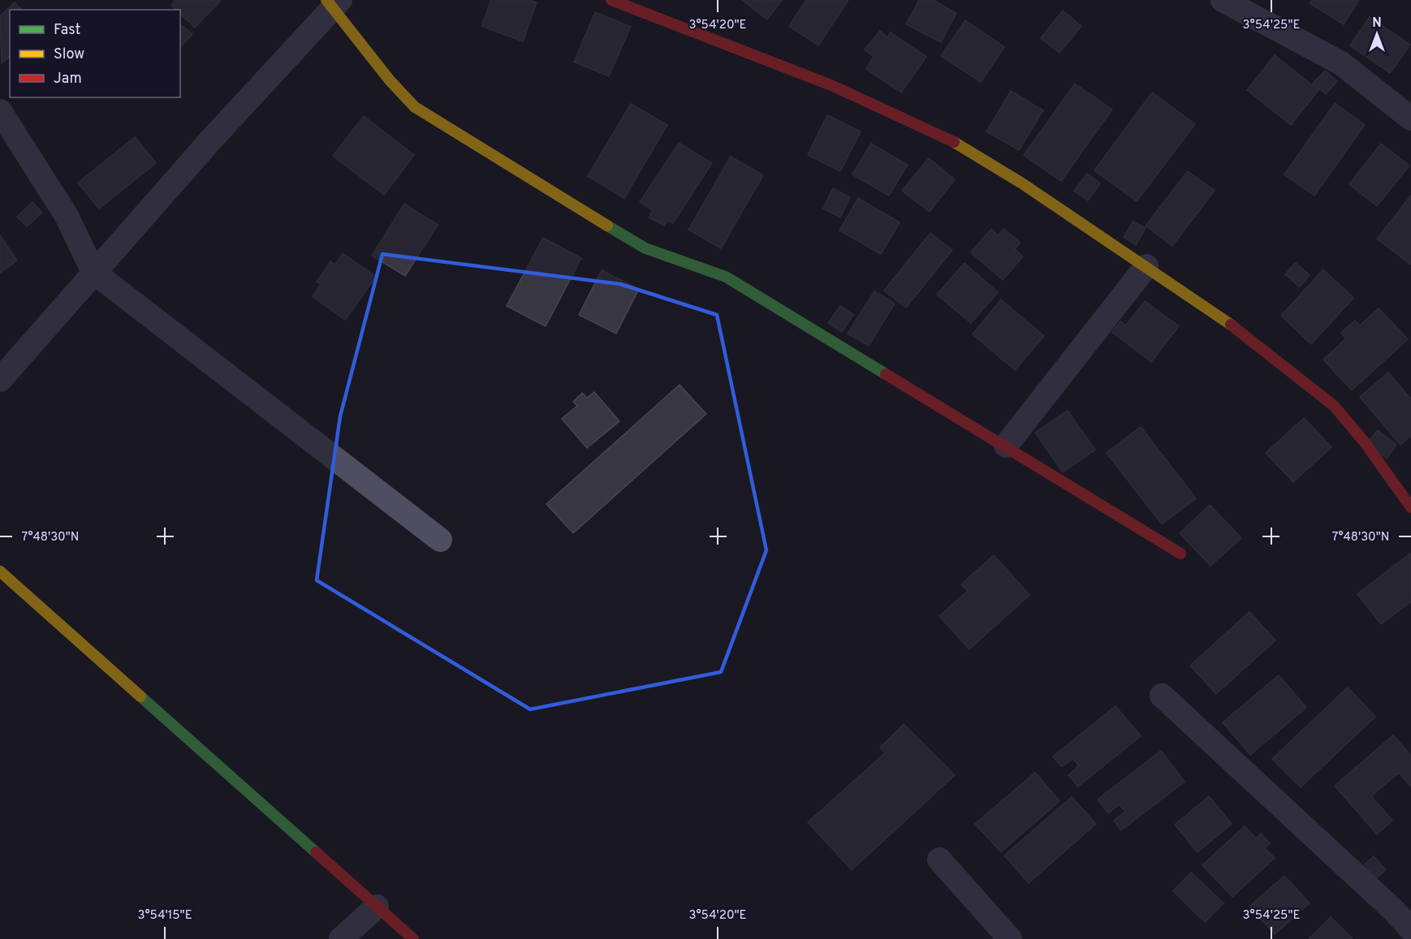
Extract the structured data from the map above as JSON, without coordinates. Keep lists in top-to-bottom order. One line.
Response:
{"legend":["Fast","Slow","Jam"],"north":"top","coordinates":["3°54'20\"E","3°54'25\"E","7°48'30\"N","3°54'15\"E"]}
